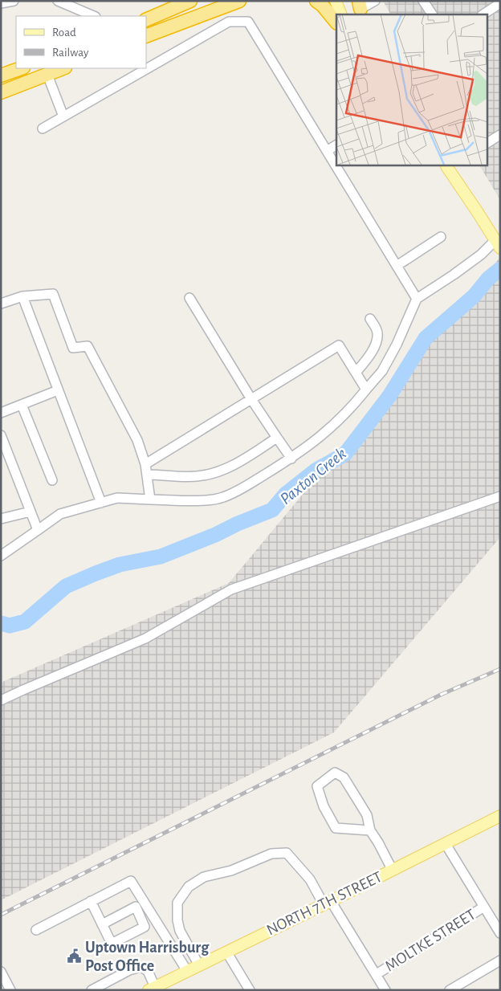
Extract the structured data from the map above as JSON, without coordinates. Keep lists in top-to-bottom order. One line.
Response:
{"streets":{"main road":["NORTH 7TH STREET"],"street":["MOLTKE STREET"]},"water":["Paxton Creek"],"places":{"public building":["Uptown Harrisburg Post Office"]},"legend":["Road","Railway"]}
